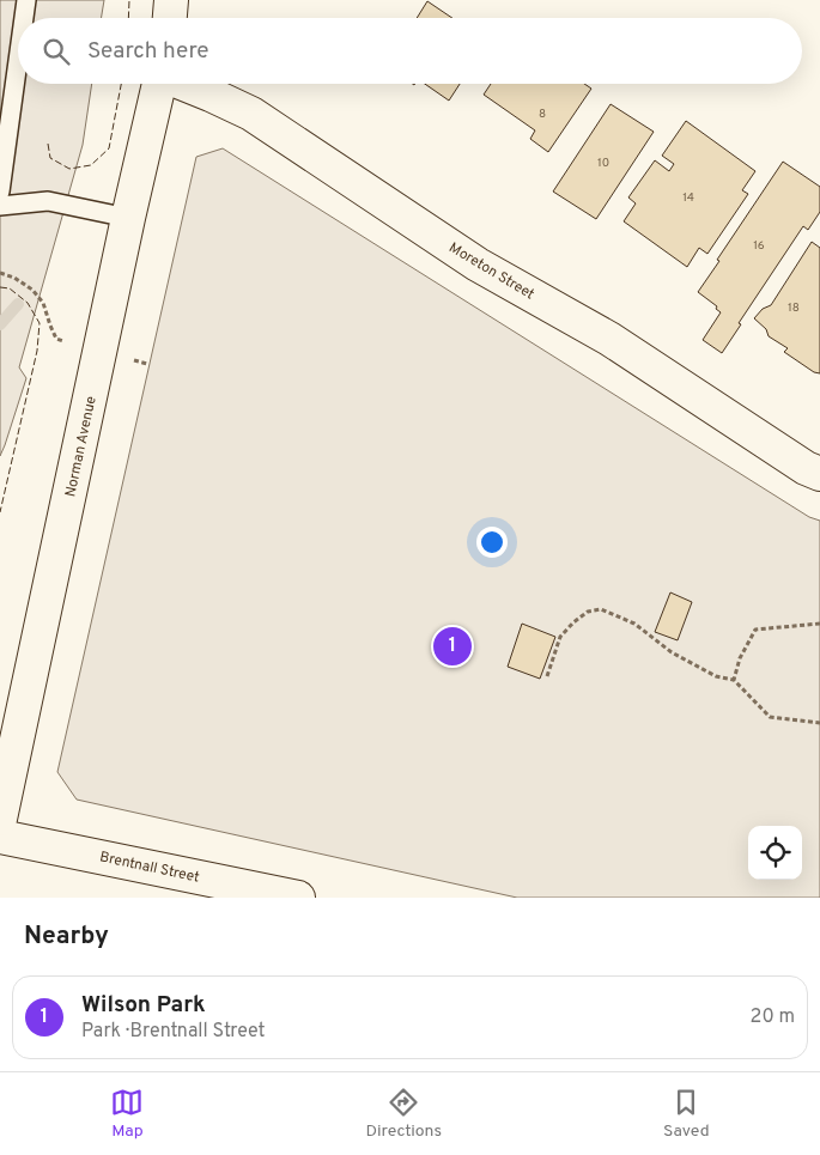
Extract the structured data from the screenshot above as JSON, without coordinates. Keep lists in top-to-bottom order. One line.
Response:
{"streets":{"street":["Moreton Street","Norman Avenue","Brentnall Street"]},"house_numbers":["8","10","14","16","18"],"page":{"search":"Search here","pins":"1","heading":"Nearby","list":[{"mark":"1","name":"Wilson Park","note":"Park · Brentnall Street","value":"20 m"}],"nav":["Map","Directions","Saved"]}}
